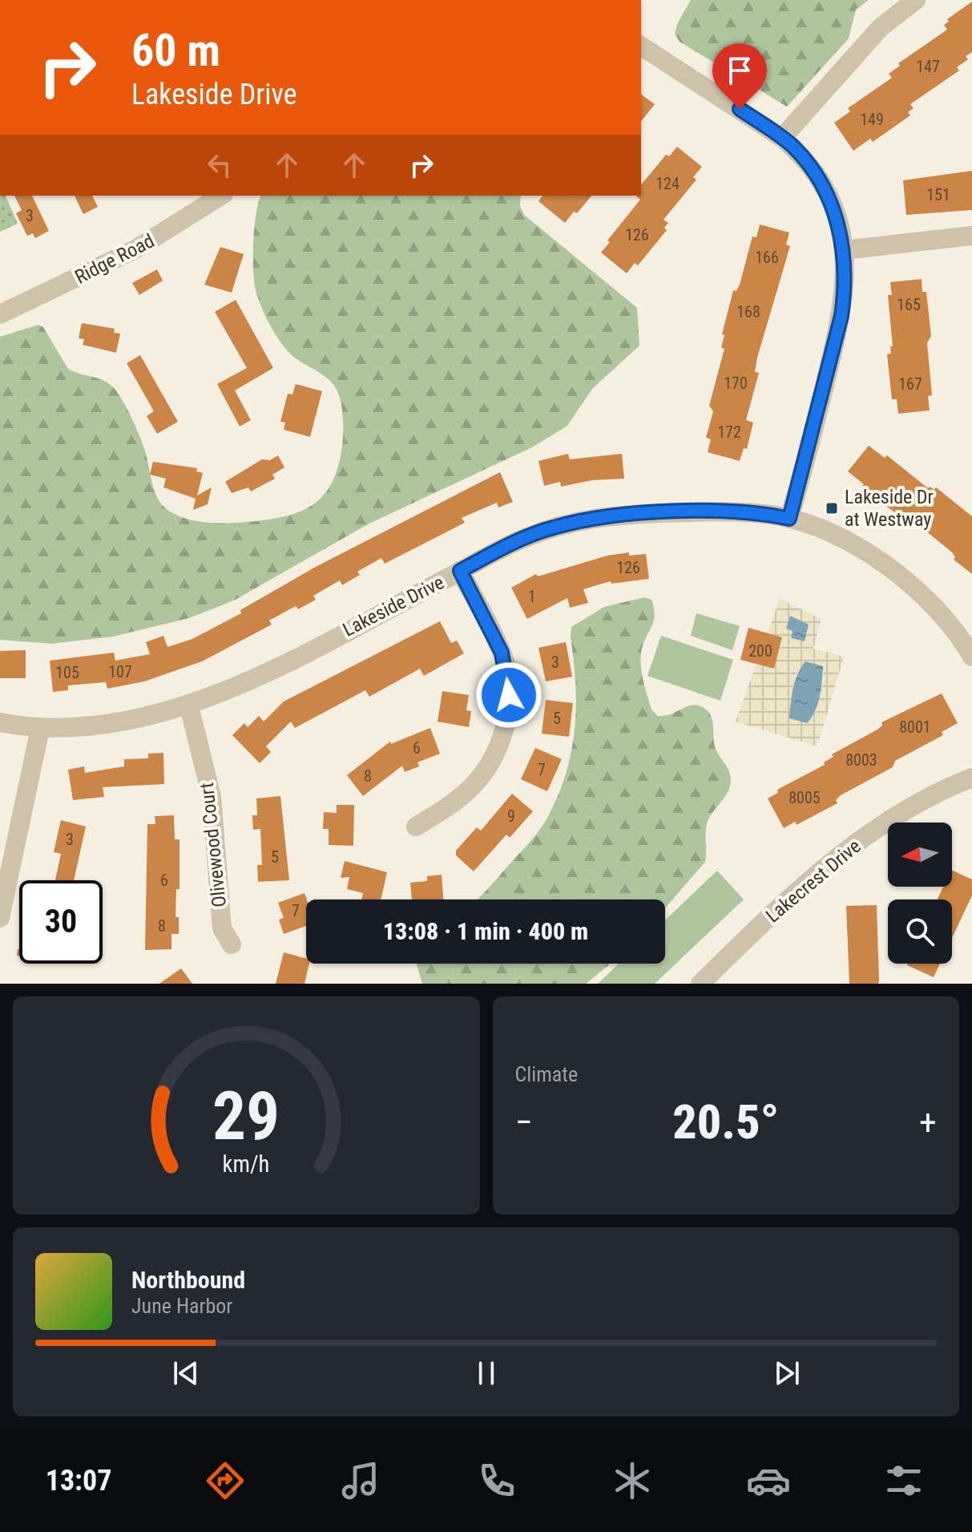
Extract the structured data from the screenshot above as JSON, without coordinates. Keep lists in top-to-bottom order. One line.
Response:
{"streets":{"street":["Ridge Road","Lakeside Drive","Olivewood Court","Lakecrest Drive"]},"crossings":[["Lakeside Drive","Olivewood Court"]],"places":{"transit":["Lakeside Dr at Westway"]},"house_numbers":["147","149","124","151","3","126","166","165","168","170","167","172","126","1","200","3","107","105","5","8001","6","8003","7","8","8005","9","3","5","6","7","8"],"north":"left","page":{"turn":["60 m","Lakeside Drive"],"limit":"30","trip":"13:08 · 1 min · 400 m","tile":"Climate","heat":["−","20.5°","+"],"song":["Northbound","June Harbor"],"tabs":"13:07","gauge":["29","km/h"]}}
